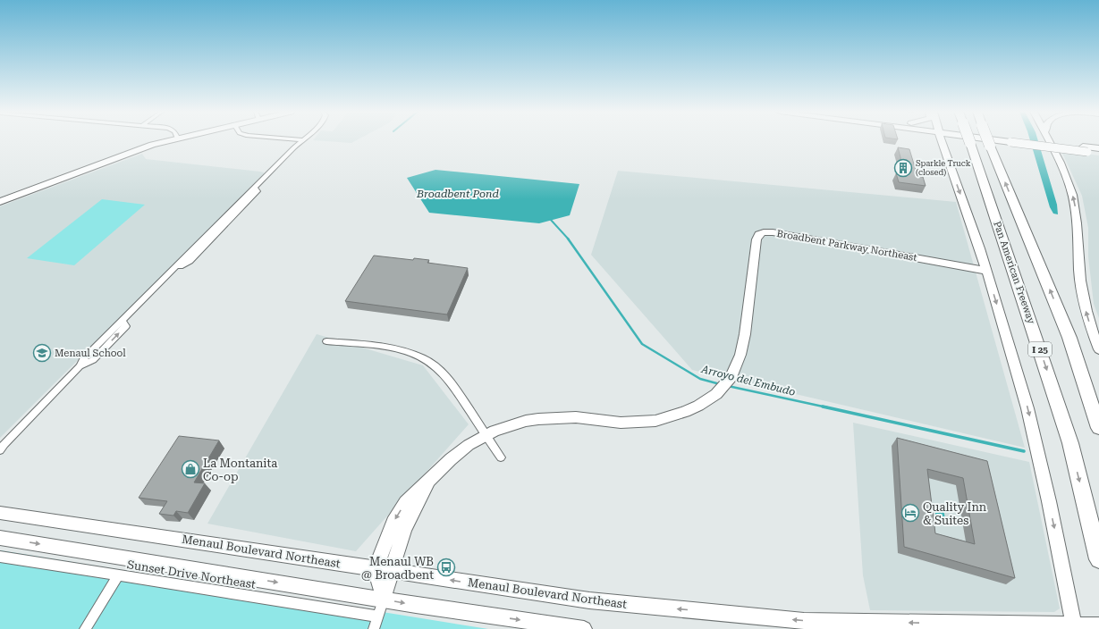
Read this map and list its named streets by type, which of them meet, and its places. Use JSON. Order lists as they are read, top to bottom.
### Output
{
  "streets": {
    "highway": ["Pan American Freeway", "I 25"],
    "main road": ["Broadbent Parkway Northeast", "Menaul Boulevard Northeast"],
    "street": ["Sunset Drive Northeast"]
  },
  "crossings": [
    ["Broadbent Parkway Northeast", "Menaul Boulevard Northeast"]
  ],
  "one_way": ["Menaul Boulevard Northeast"],
  "water": ["Broadbent Pond", "Arroyo del Embudo"],
  "places": {
    "building": ["Sparkle Truck (closed)"],
    "school or university": ["Menaul School"],
    "shop": ["La Montanita Co-op"],
    "hotel": ["Quality Inn & Suites"],
    "bus stop": ["Menaul WB @ Broadbent"]
  }
}
